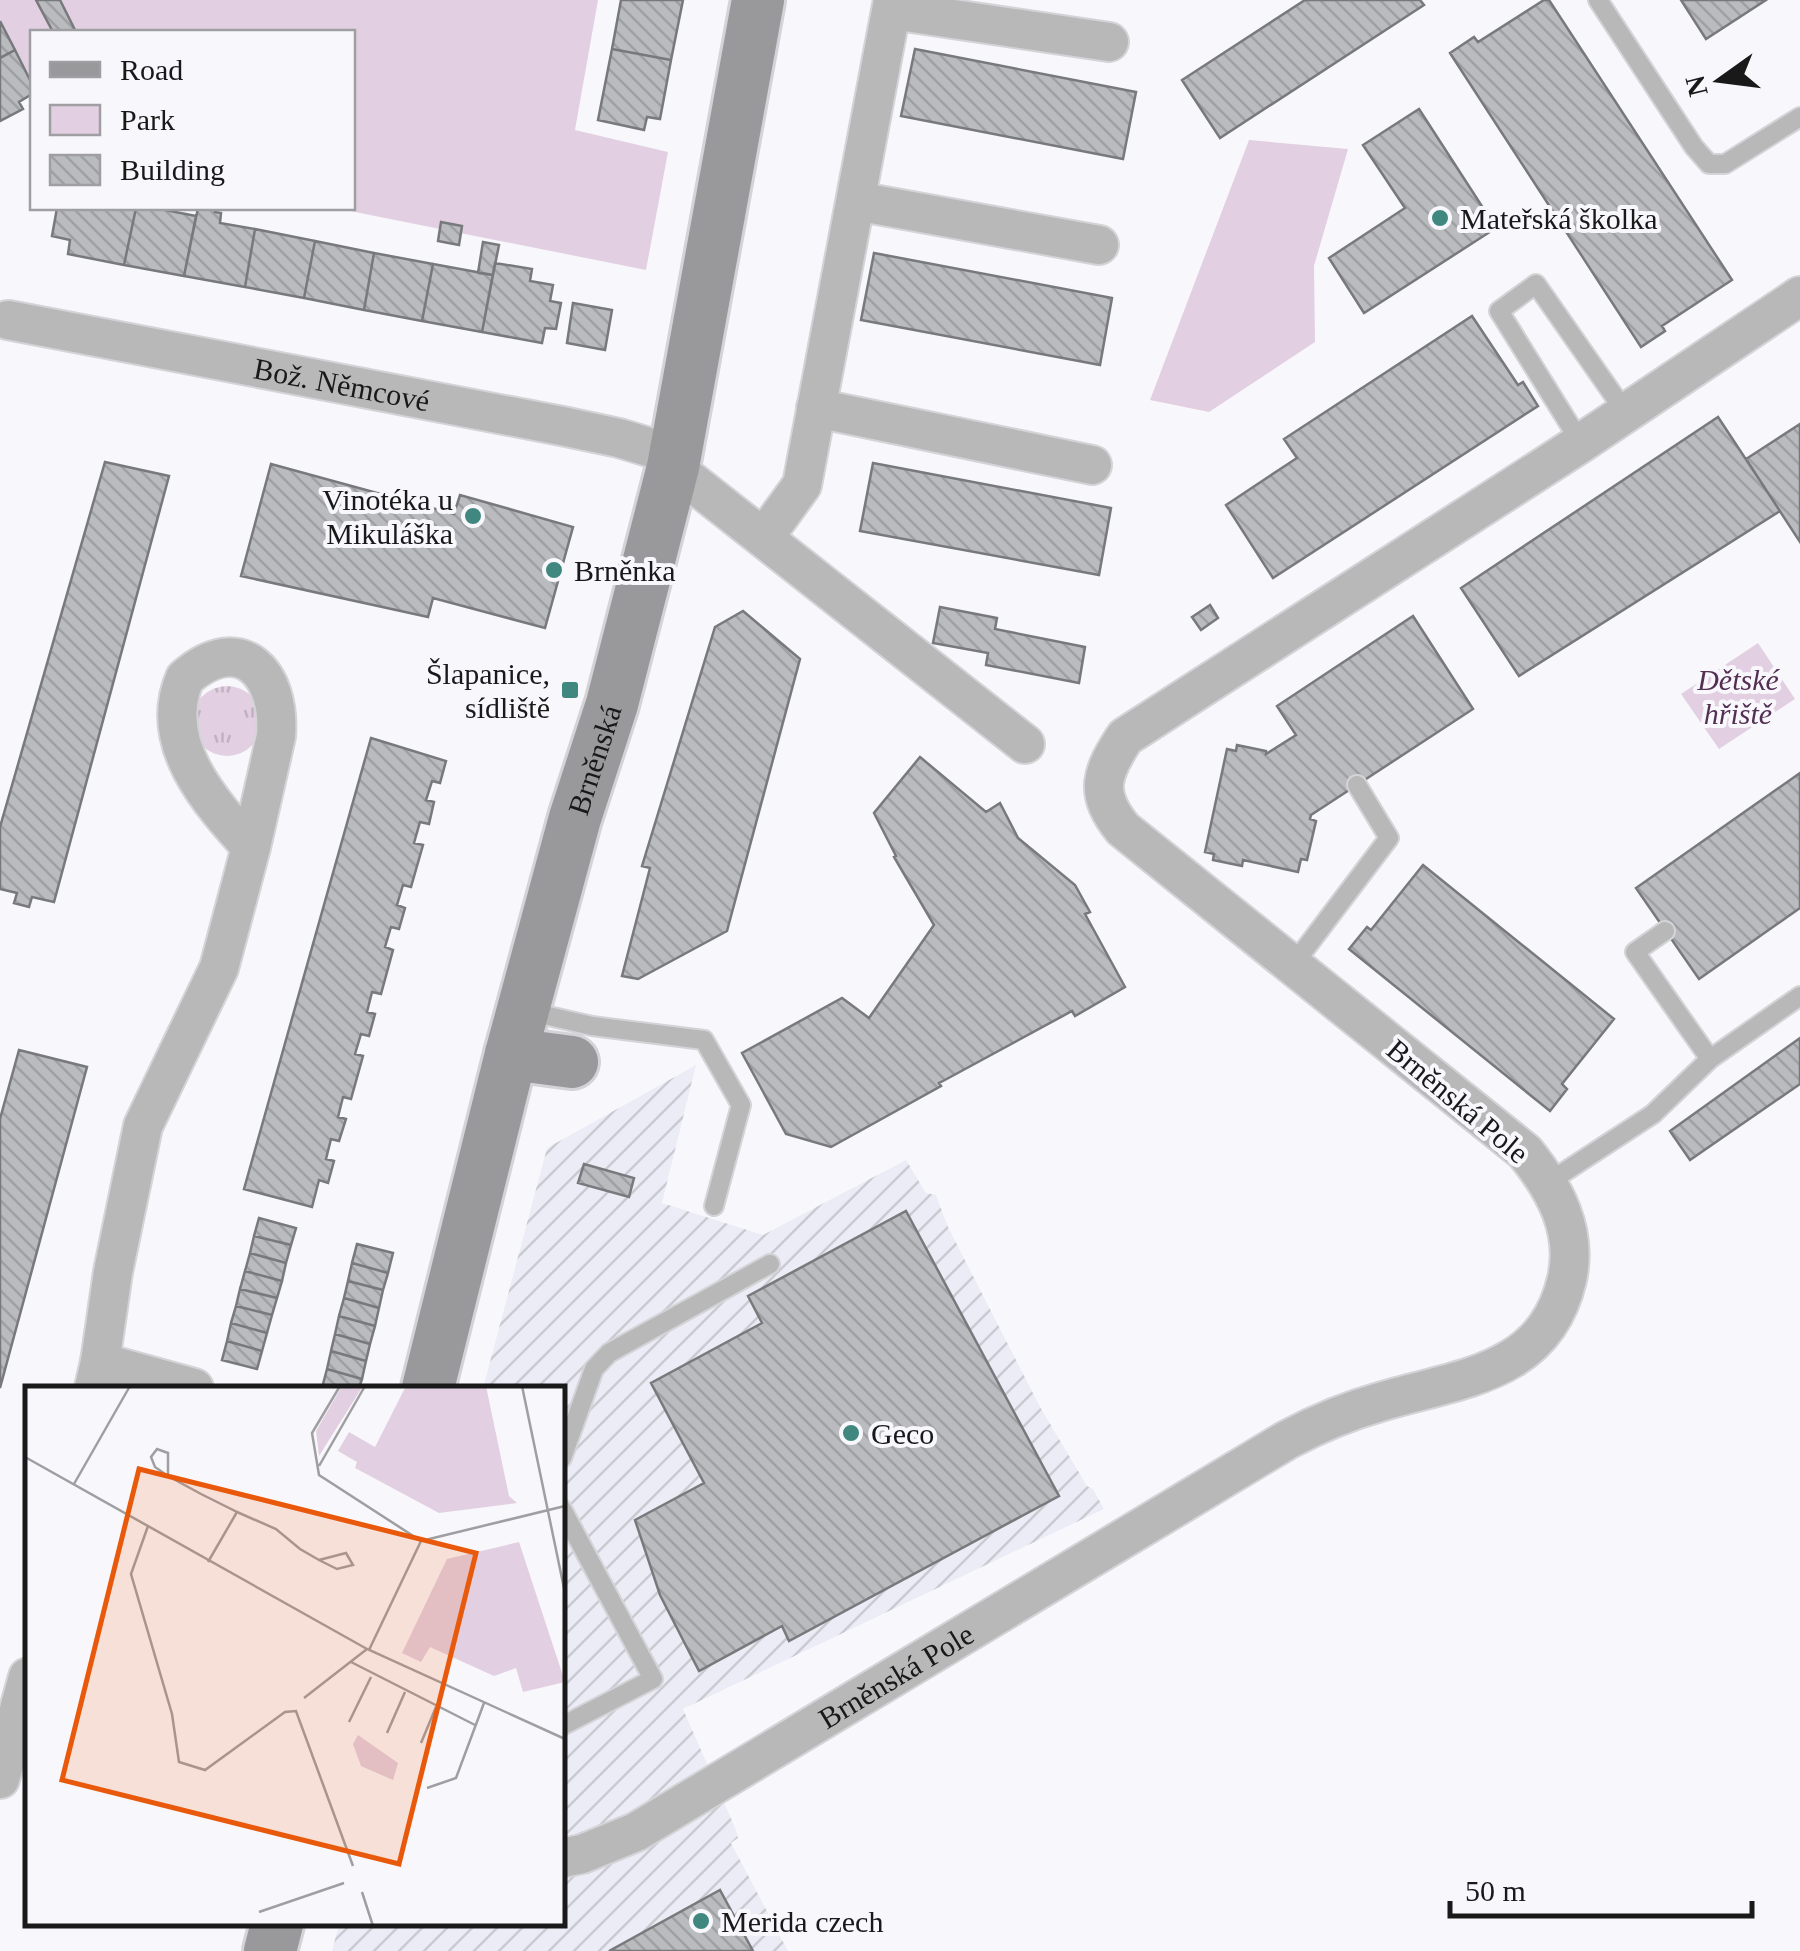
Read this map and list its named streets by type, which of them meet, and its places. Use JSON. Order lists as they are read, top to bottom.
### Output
{
  "streets": {
    "street": ["Bož. Němcové", "Brněnská", "Brněnská Pole"]
  },
  "crossings": [
    ["Bož. Němcové", "Brněnská"]
  ],
  "parks": ["Dětské hřiště"],
  "places": {
    "other": [
      "Mateřská školka",
      "Vinotéka u Mikuláška",
      "Brněnka",
      "Geco",
      "Merida czech"
    ],
    "transit": ["Šlapanice, sídliště"]
  },
  "legend": ["Road", "Park", "Building"],
  "scale_bar": "50 m",
  "north": "left"
}
